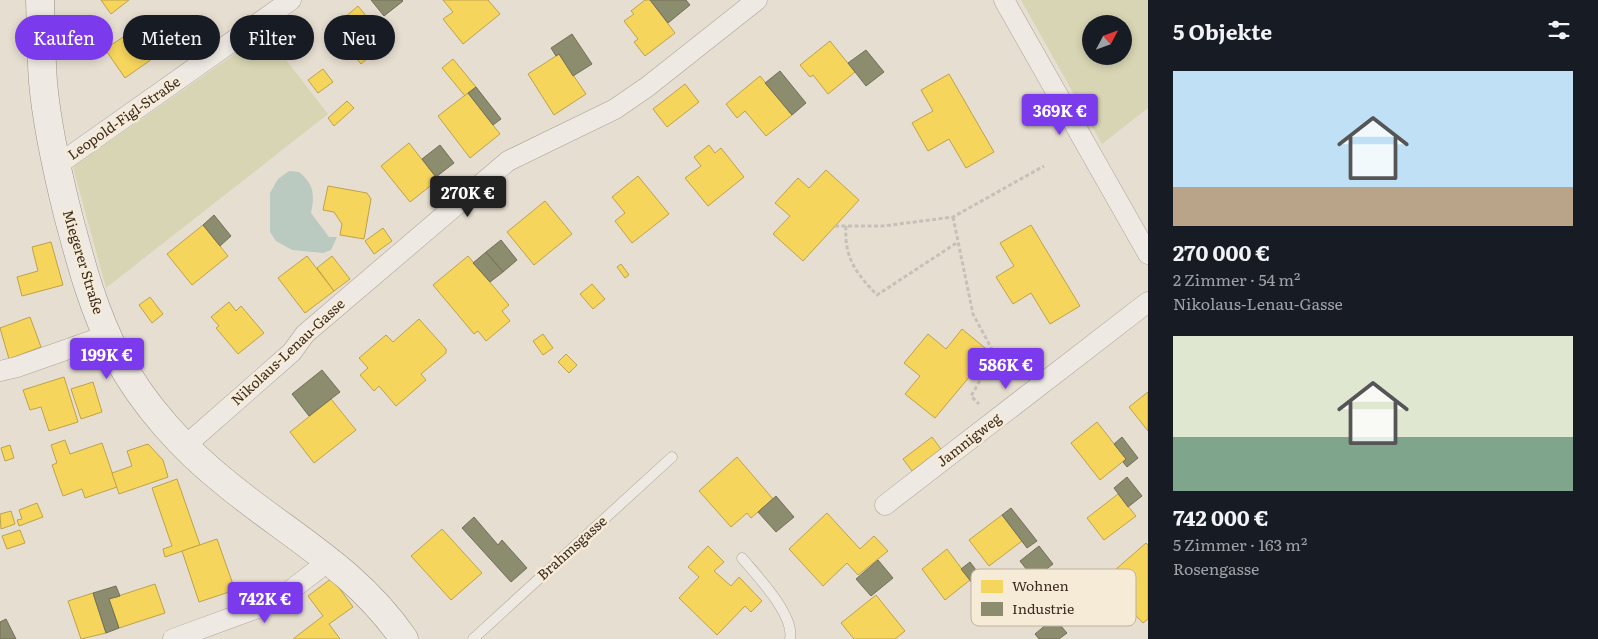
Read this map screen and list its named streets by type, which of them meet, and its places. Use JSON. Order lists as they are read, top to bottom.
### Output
{
  "streets": {
    "main road": ["Miegerer Straße"],
    "street": ["Leopold-Figl-Straße", "Nikolaus-Lenau-Gasse", "Jamnigweg"],
    "lane": ["Brahmsgasse"]
  },
  "crossings": [
    ["Leopold-Figl-Straße", "Miegerer Straße"],
    ["Miegerer Straße", "Nikolaus-Lenau-Gasse"]
  ],
  "legend": ["Wohnen", "Industrie"],
  "north": "top right",
  "page": {
    "heading": "5 Objekte",
    "chip": [
      "Kaufen",
      "Mieten",
      "Filter",
      "Neu"
    ],
    "list": [
      {
        "name": "270 000 €",
        "note": "2 Zimmer · 54 m² · Nikolaus-Lenau-Gasse"
      },
      {
        "name": "742 000 €",
        "note": "5 Zimmer · 163 m² · Rosengasse"
      }
    ],
    "price": [
      "369K €",
      "270K €",
      "199K €",
      "586K €",
      "742K €"
    ]
  }
}
